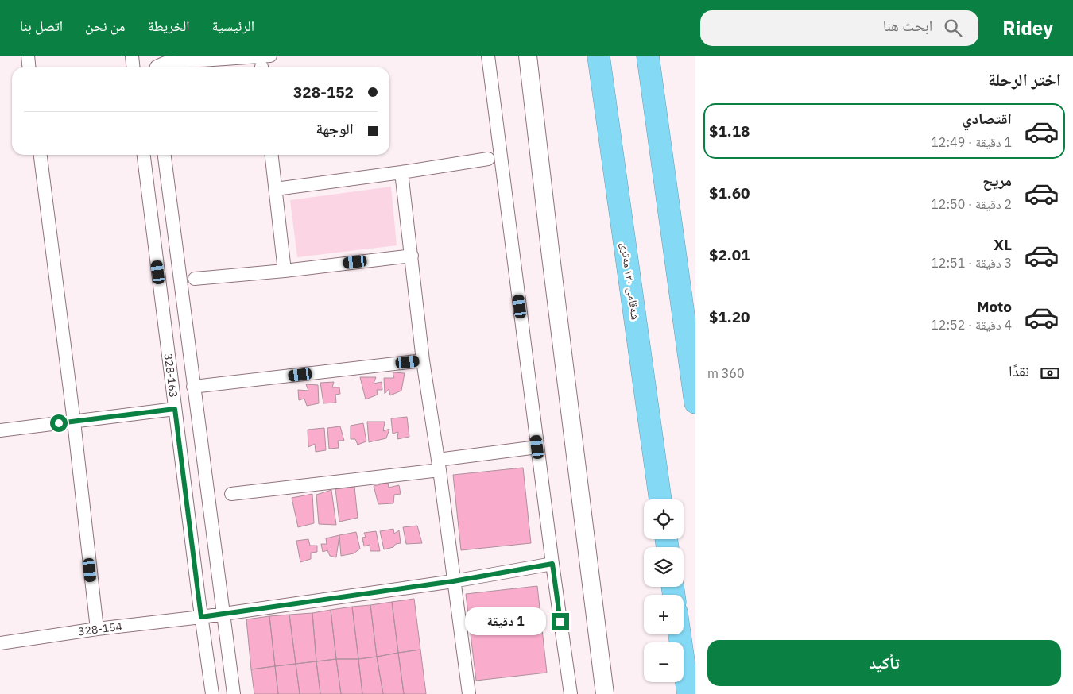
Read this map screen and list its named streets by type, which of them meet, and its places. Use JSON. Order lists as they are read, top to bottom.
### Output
{
  "streets": {
    "highway": ["شەقامی ١٢٠ مەتری"],
    "street": ["328-163", "328-154"]
  },
  "crossings": [
    ["328-163", "328-154"]
  ],
  "page": {
    "header": "Ridey",
    "search": "ابحث هنا",
    "nav": [
      "الرئيسية",
      "الخريطة",
      "من نحن",
      "اتصل بنا"
    ],
    "heading": "اختر الرحلة",
    "banner": ["328-152", "الوجهة"],
    "list": [
      {
        "name": "اقتصادي",
        "note": "1 دقيقة · 12:49",
        "value": "$1.18"
      },
      {
        "name": "مريح",
        "note": "2 دقيقة · 12:50",
        "value": "$1.60"
      },
      {
        "name": "XL",
        "note": "3 دقيقة · 12:51",
        "value": "$2.01"
      },
      {
        "name": "Moto",
        "note": "4 دقيقة · 12:52",
        "value": "$1.20"
      }
    ],
    "pay": ["نقدًا", "360 m"],
    "map_buttons": ["+", "−"],
    "bubble": "1 دقيقة",
    "buttons": "تأكيد"
  }
}
